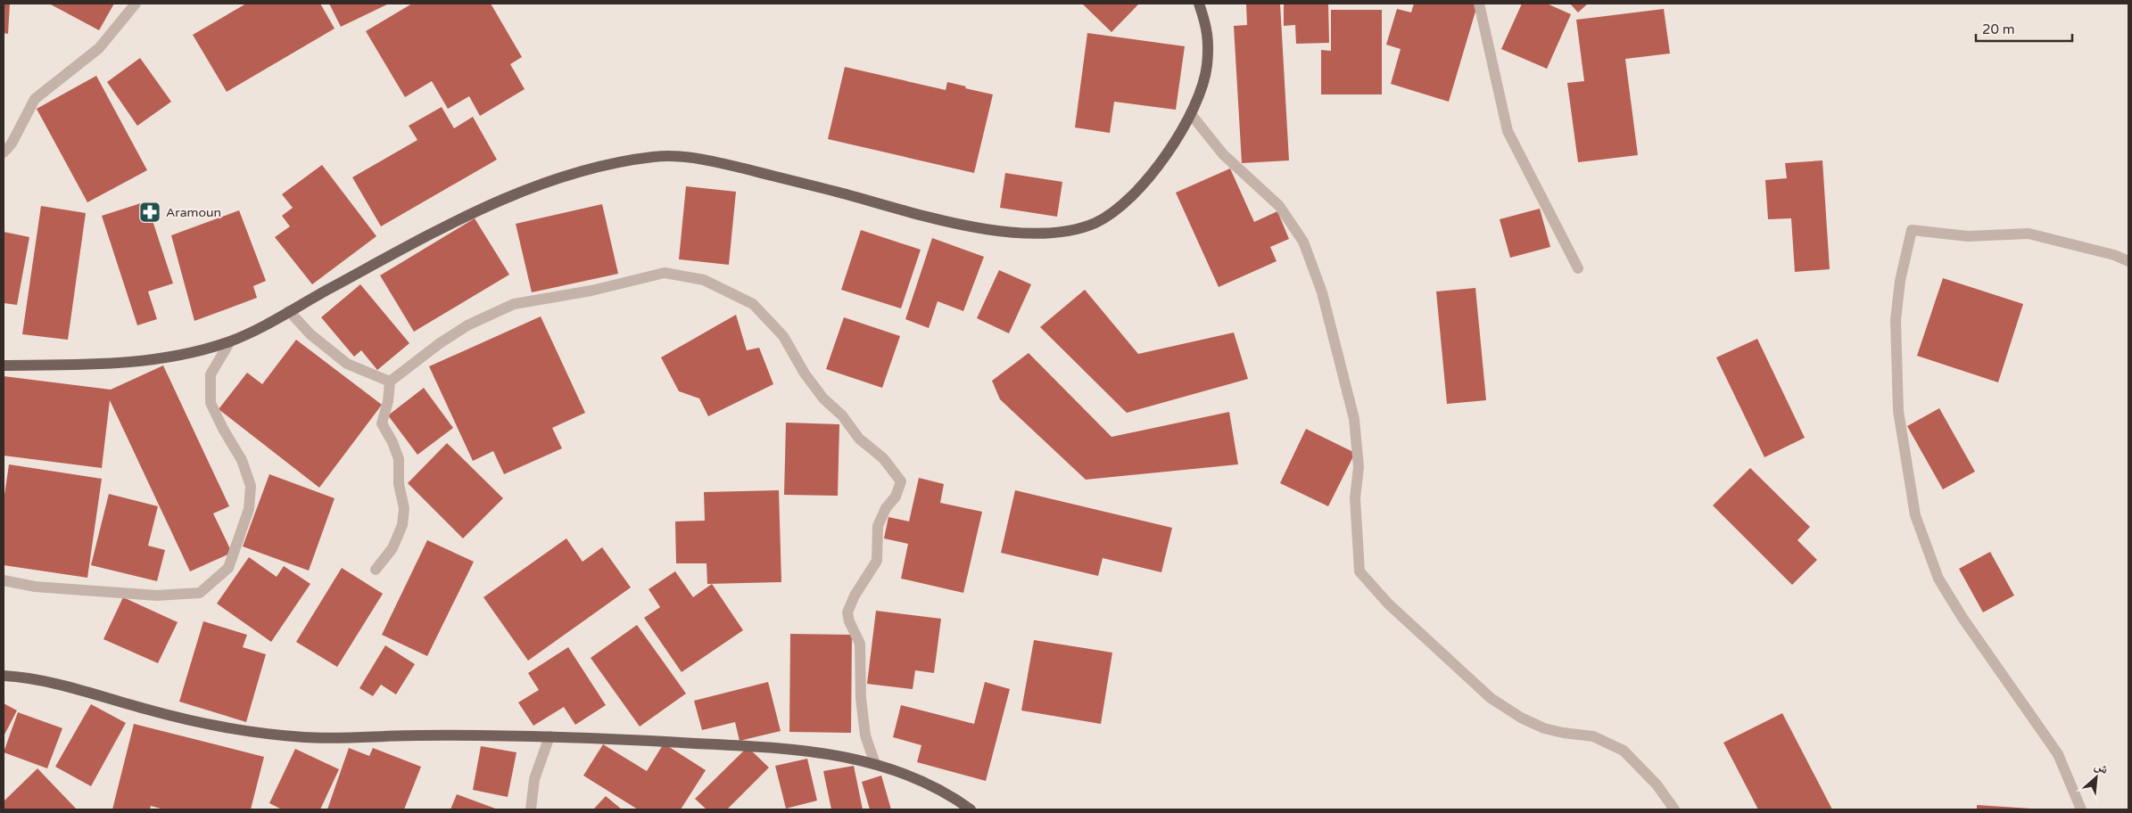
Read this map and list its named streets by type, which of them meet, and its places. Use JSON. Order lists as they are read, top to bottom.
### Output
{
  "places": {
    "pharmacy": ["Aramoun"]
  },
  "scale_bar": "20 m",
  "north": "top right"
}
